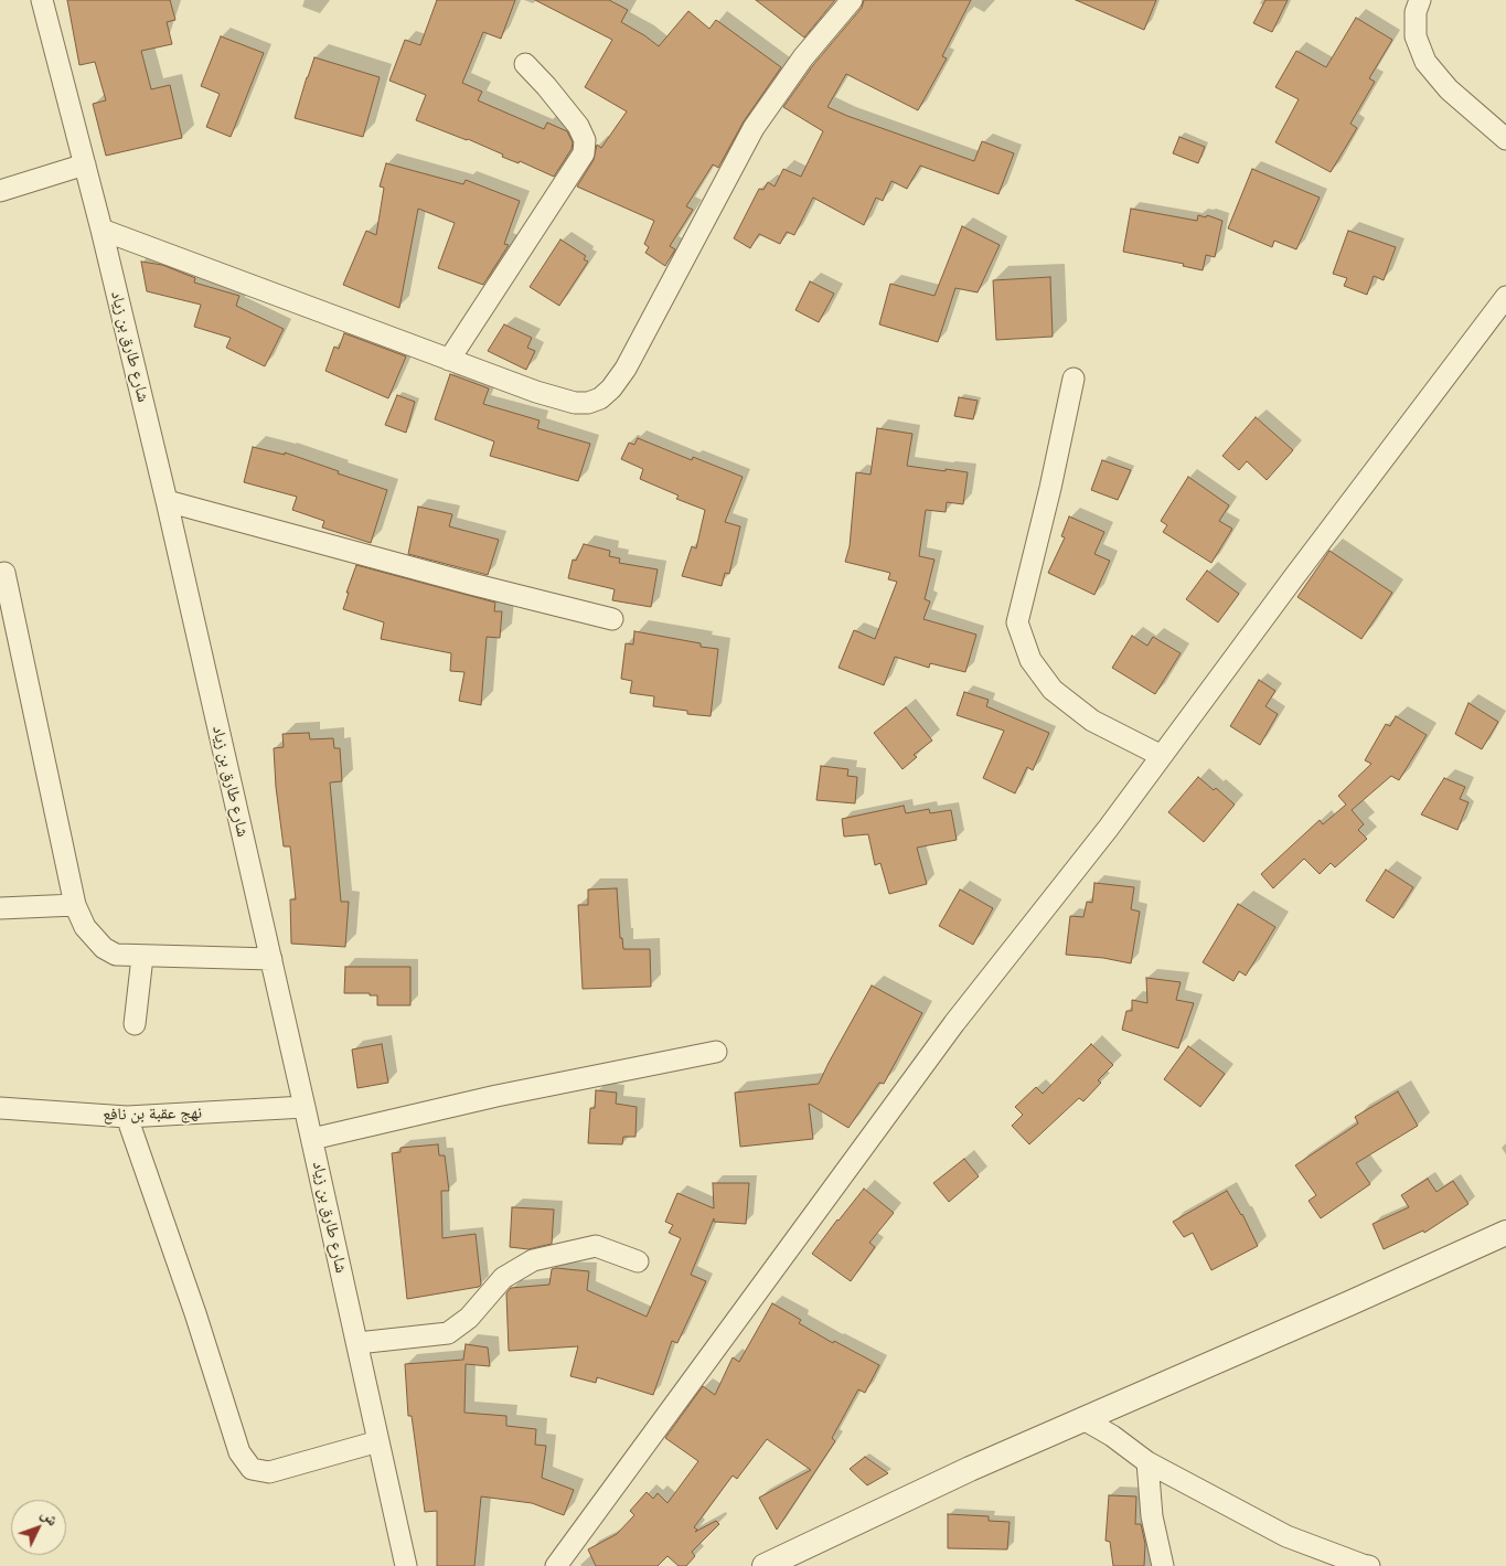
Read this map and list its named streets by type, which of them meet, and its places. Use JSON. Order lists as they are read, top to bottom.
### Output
{
  "streets": {
    "street": ["شارع طارق بن زياد", "نهج عقبة بن نافع"]
  },
  "crossings": [
    ["شارع طارق بن زياد", "نهج عقبة بن نافع"]
  ],
  "north": "top right"
}
